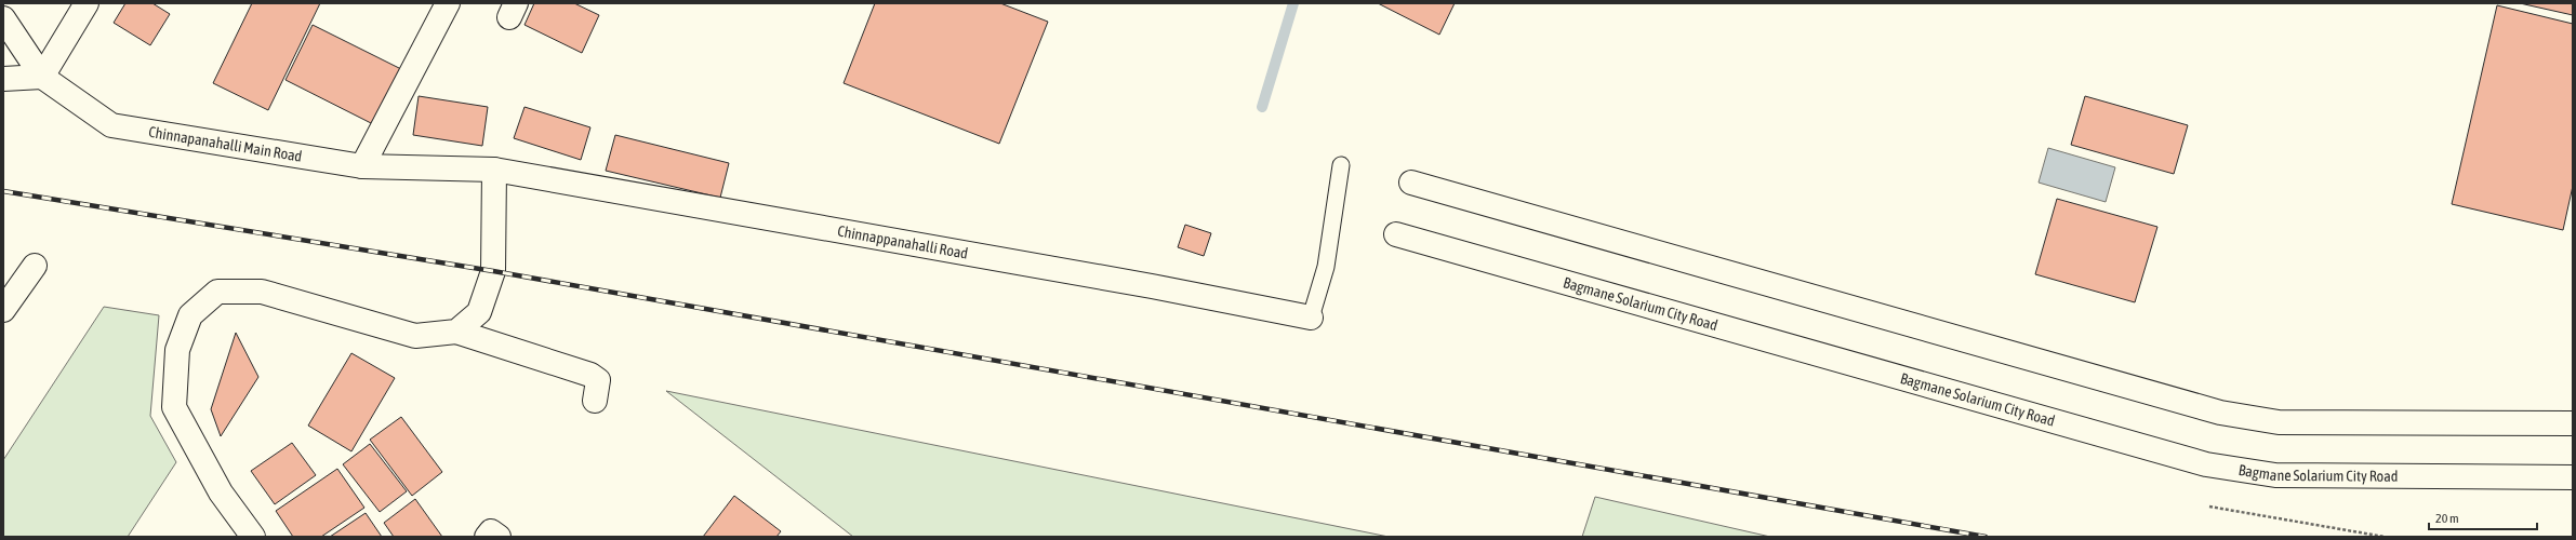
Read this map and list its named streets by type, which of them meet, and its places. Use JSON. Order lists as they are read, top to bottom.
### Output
{
  "streets": {
    "street": ["Chinnapanahalli Main Road", "Chinnappanahalli Road", "Bagmane Solarium City Road"]
  },
  "crossings": [
    ["Chinnapanahalli Main Road", "Chinnappanahalli Road"]
  ],
  "scale_bar": "20 m"
}
